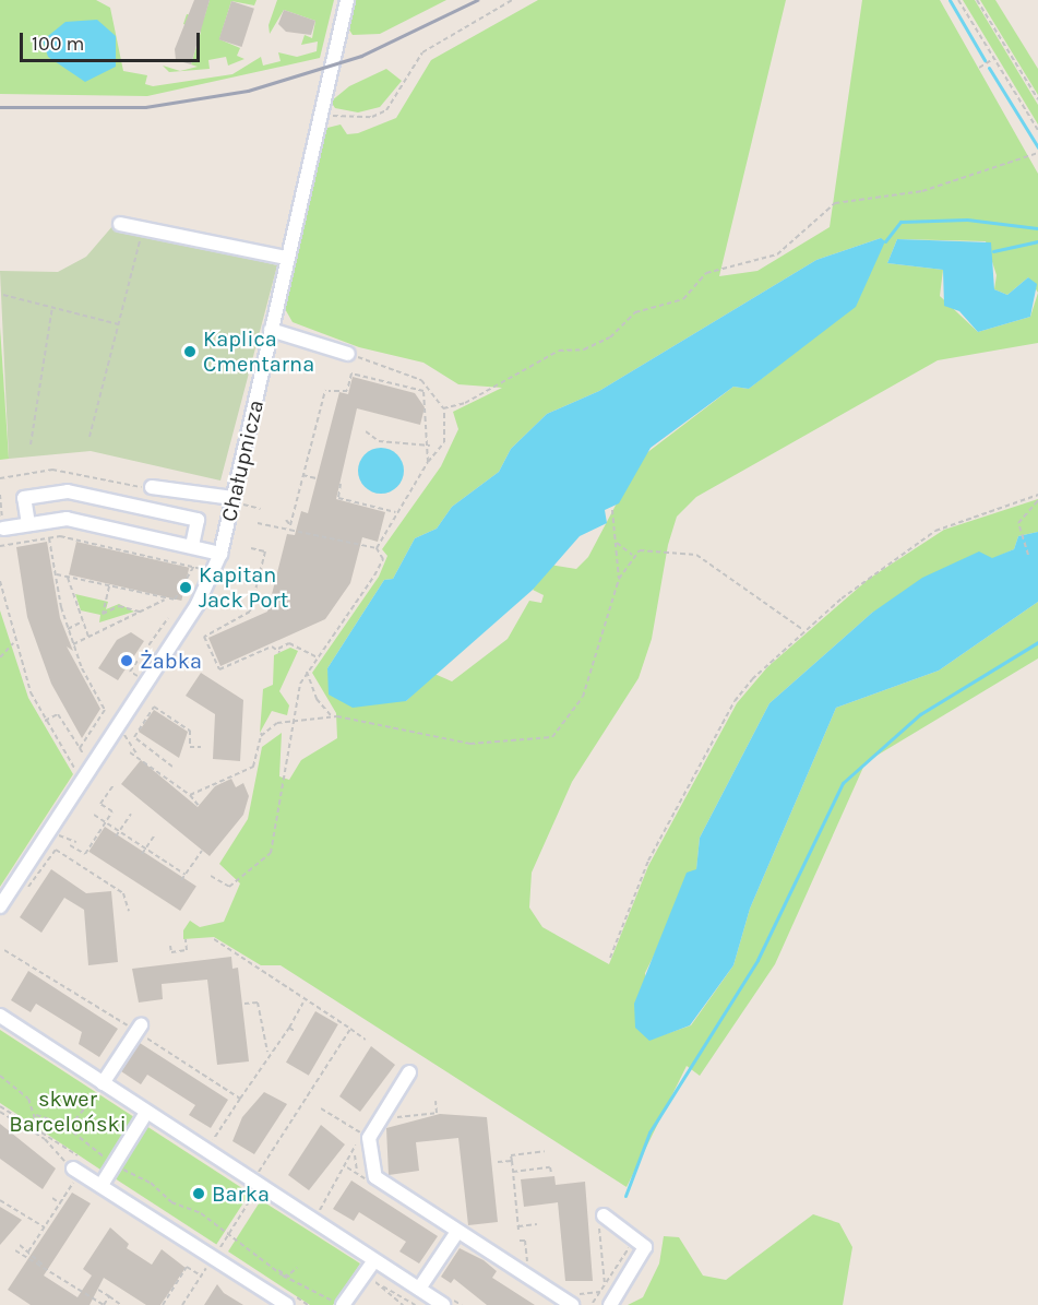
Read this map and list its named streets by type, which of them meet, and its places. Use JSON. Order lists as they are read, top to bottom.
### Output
{
  "streets": {
    "street": ["Chałupnicza"]
  },
  "parks": ["skwer Barceloński"],
  "places": [
    "Kaplica Cmentarna",
    "Kapitan Jack Port",
    "Żabka",
    "Barka"
  ],
  "scale_bar": "100 m"
}
